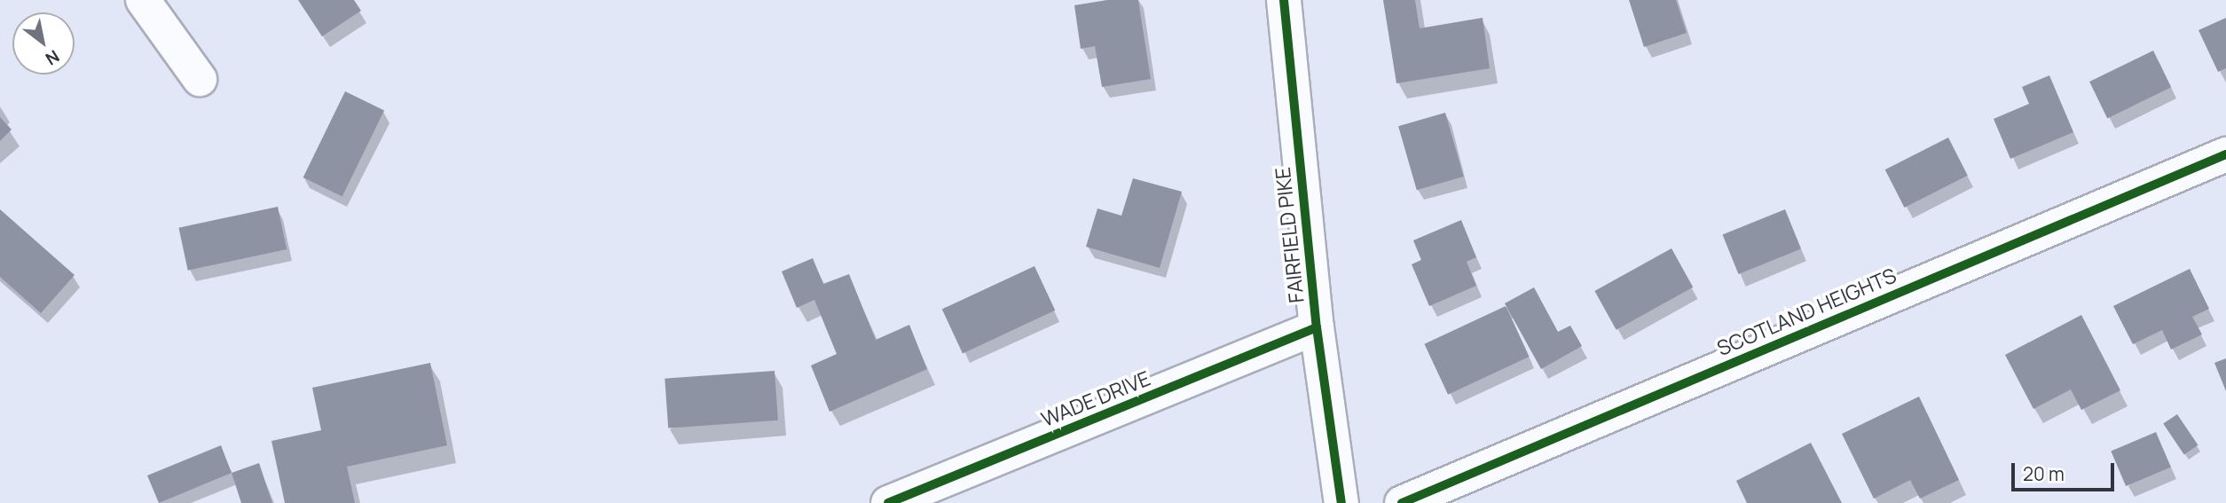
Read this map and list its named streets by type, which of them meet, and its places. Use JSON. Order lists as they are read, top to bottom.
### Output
{
  "streets": {
    "street": ["FAIRFIELD PIKE", "SCOTLAND HEIGHTS", "WADE DRIVE"]
  },
  "crossings": [
    ["FAIRFIELD PIKE", "WADE DRIVE"]
  ],
  "scale_bar": "20 m",
  "north": "bottom right"
}
